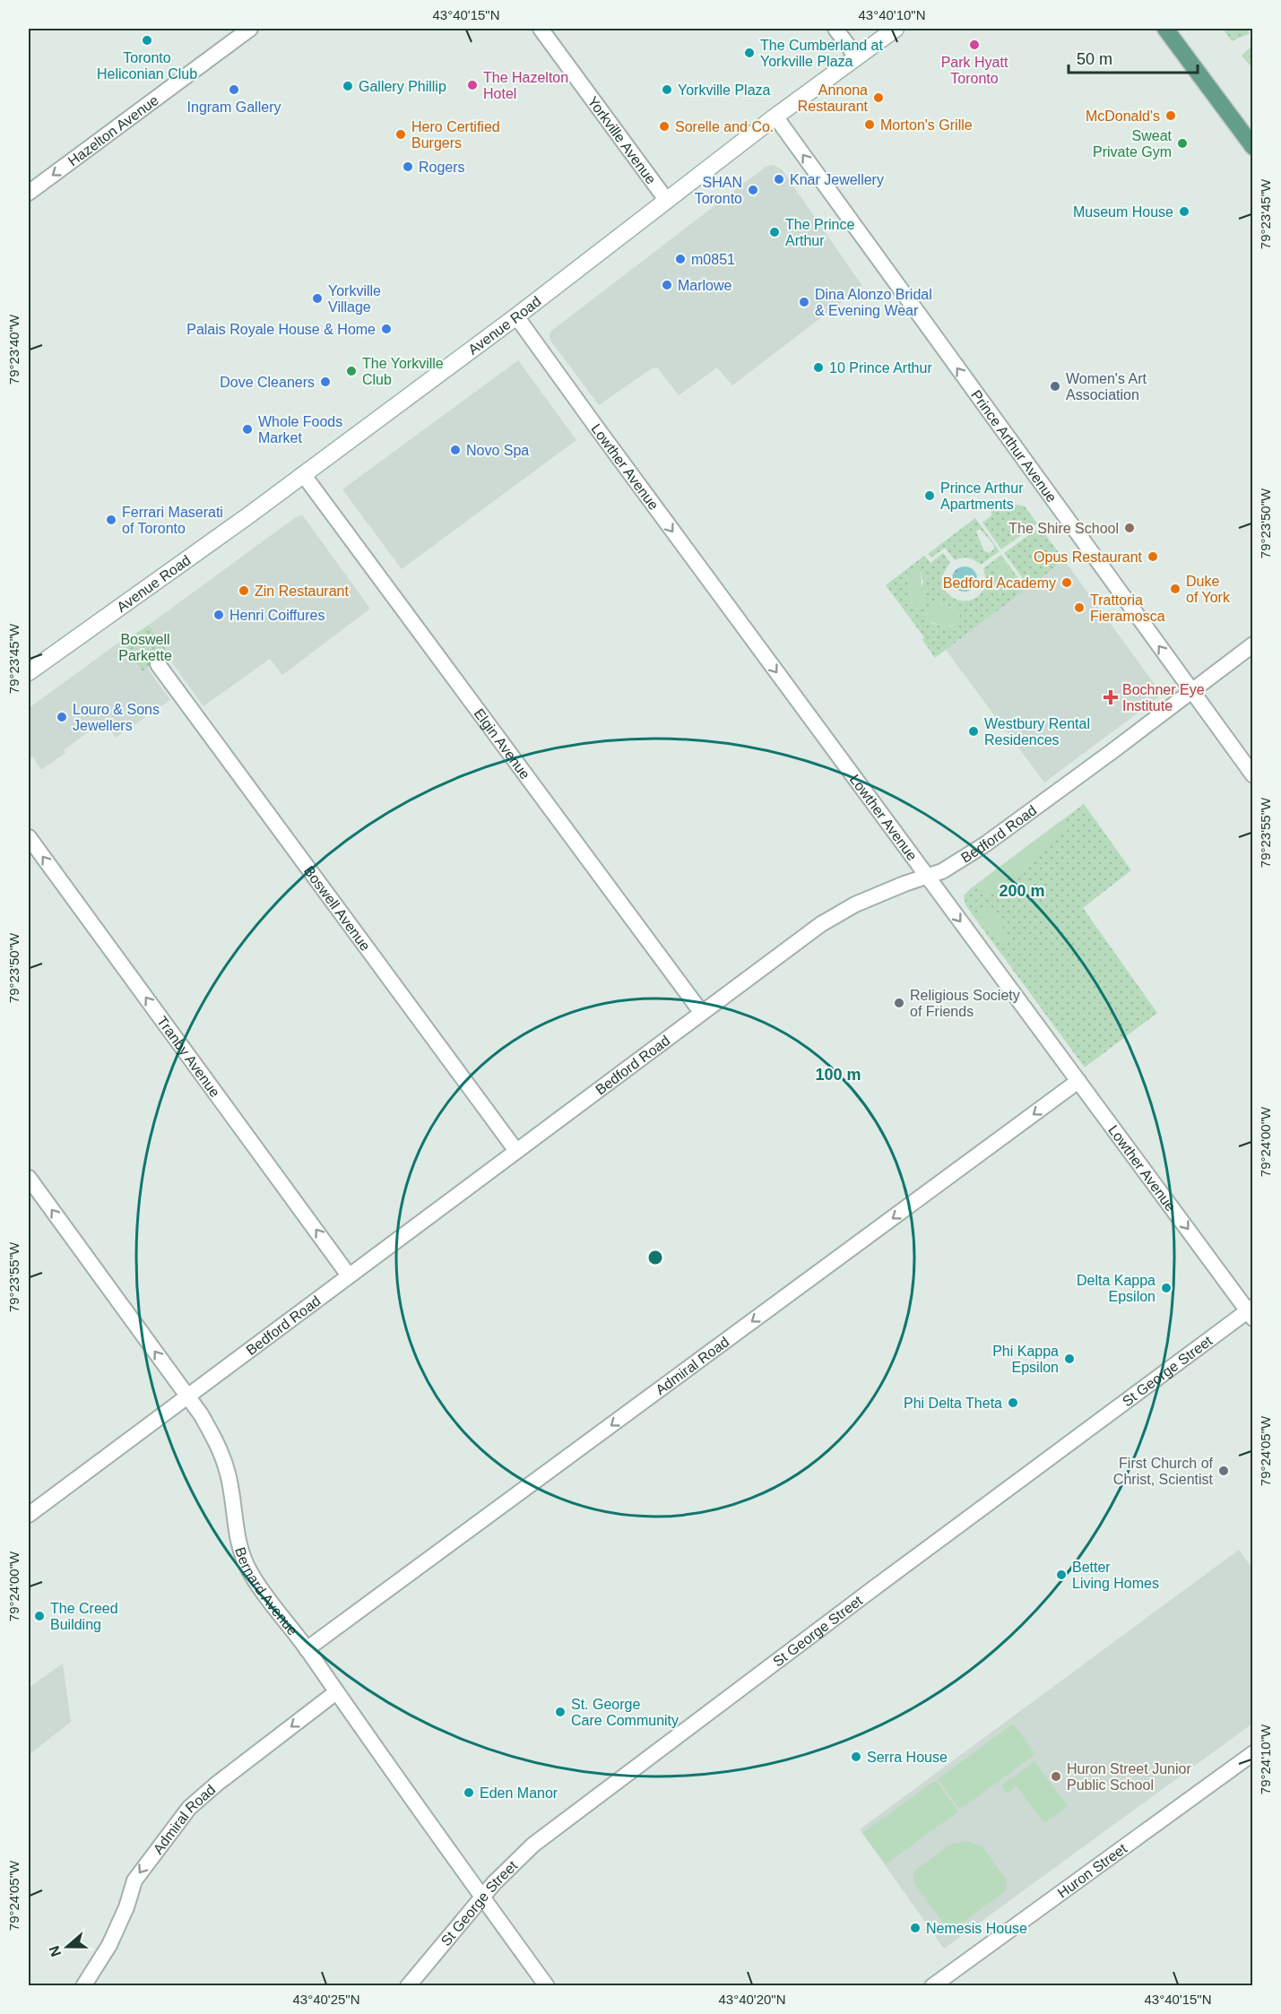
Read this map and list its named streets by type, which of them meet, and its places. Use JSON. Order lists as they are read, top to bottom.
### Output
{
  "streets": {
    "main road": ["Avenue Road"],
    "street": [
      "Hazelton Avenue",
      "Yorkville Avenue",
      "Prince Arthur Avenue",
      "Lowther Avenue",
      "Elgin Avenue",
      "Bedford Road",
      "Boswell Avenue",
      "Tranby Avenue",
      "Admiral Road",
      "St George Street",
      "Bernard Avenue",
      "Huron Street"
    ]
  },
  "crossings": [
    ["Yorkville Avenue", "Avenue Road"],
    ["Avenue Road", "Prince Arthur Avenue"],
    ["Avenue Road", "Lowther Avenue"],
    ["Avenue Road", "Elgin Avenue"],
    ["Prince Arthur Avenue", "Bedford Road"],
    ["Lowther Avenue", "Bedford Road"],
    ["Lowther Avenue", "Admiral Road"],
    ["Lowther Avenue", "St George Street"],
    ["Elgin Avenue", "Bedford Road"],
    ["Bedford Road", "Boswell Avenue"],
    ["Bedford Road", "Tranby Avenue"],
    ["Bedford Road", "Bernard Avenue"],
    ["Admiral Road", "Bernard Avenue"],
    ["St George Street", "Bernard Avenue"]
  ],
  "one_way": [
    "Hazelton Avenue",
    "Prince Arthur Avenue",
    "Lowther Avenue",
    "Tranby Avenue",
    "Admiral Road"
  ],
  "parks": ["Boswell Parkette"],
  "places": {
    "other": [
      "Toronto Heliconian Club",
      "Park Hyatt Toronto",
      "The Cumberland at Yorkville Plaza",
      "The Hazelton Hotel",
      "Gallery Phillip",
      "Ingram Gallery",
      "Yorkville Plaza",
      "Annona Restaurant",
      "McDonald's",
      "Morton's Grille",
      "Sorelle and Co.",
      "Hero Certified Burgers",
      "Sweat Private Gym",
      "Rogers",
      "Knar Jewellery",
      "SHAN Toronto",
      "Museum House",
      "The Prince Arthur",
      "m0851",
      "Marlowe",
      "Yorkville Village",
      "Dina Alonzo Bridal & Evening Wear",
      "Palais Royale House & Home",
      "10 Prince Arthur",
      "The Yorkville Club",
      "Dove Cleaners",
      "Women's Art Association",
      "Whole Foods Market",
      "Novo Spa",
      "Prince Arthur Apartments",
      "Ferrari Maserati of Toronto",
      "The Shire School",
      "Opus Restaurant",
      "Bedford Academy",
      "Duke of York",
      "Zin Restaurant",
      "Trattoria Fieramosca",
      "Henri Coiffures",
      "Louro & Sons Jewellers",
      "Westbury Rental Residences",
      "Religious Society of Friends",
      "Delta Kappa Epsilon",
      "Phi Kappa Epsilon",
      "Phi Delta Theta",
      "First Church of Christ, Scientist",
      "Better Living Homes",
      "The Creed Building",
      "St. George Care Community",
      "Serra House",
      "Huron Street Junior Public School",
      "Eden Manor",
      "Nemesis House"
    ],
    "health": ["Bochner Eye Institute"]
  },
  "scale_bar": "50 m",
  "north": "left",
  "coordinates": [
    "43°40'15\"N",
    "43°40'10\"N",
    "79°23'45\"W",
    "79°23'40\"W",
    "79°23'50\"W",
    "79°23'55\"W",
    "79°24'00\"W",
    "79°24'05\"W",
    "79°24'10\"W",
    "43°40'25\"N",
    "43°40'20\"N"
  ],
  "rings": ["200 m", "100 m"]
}
